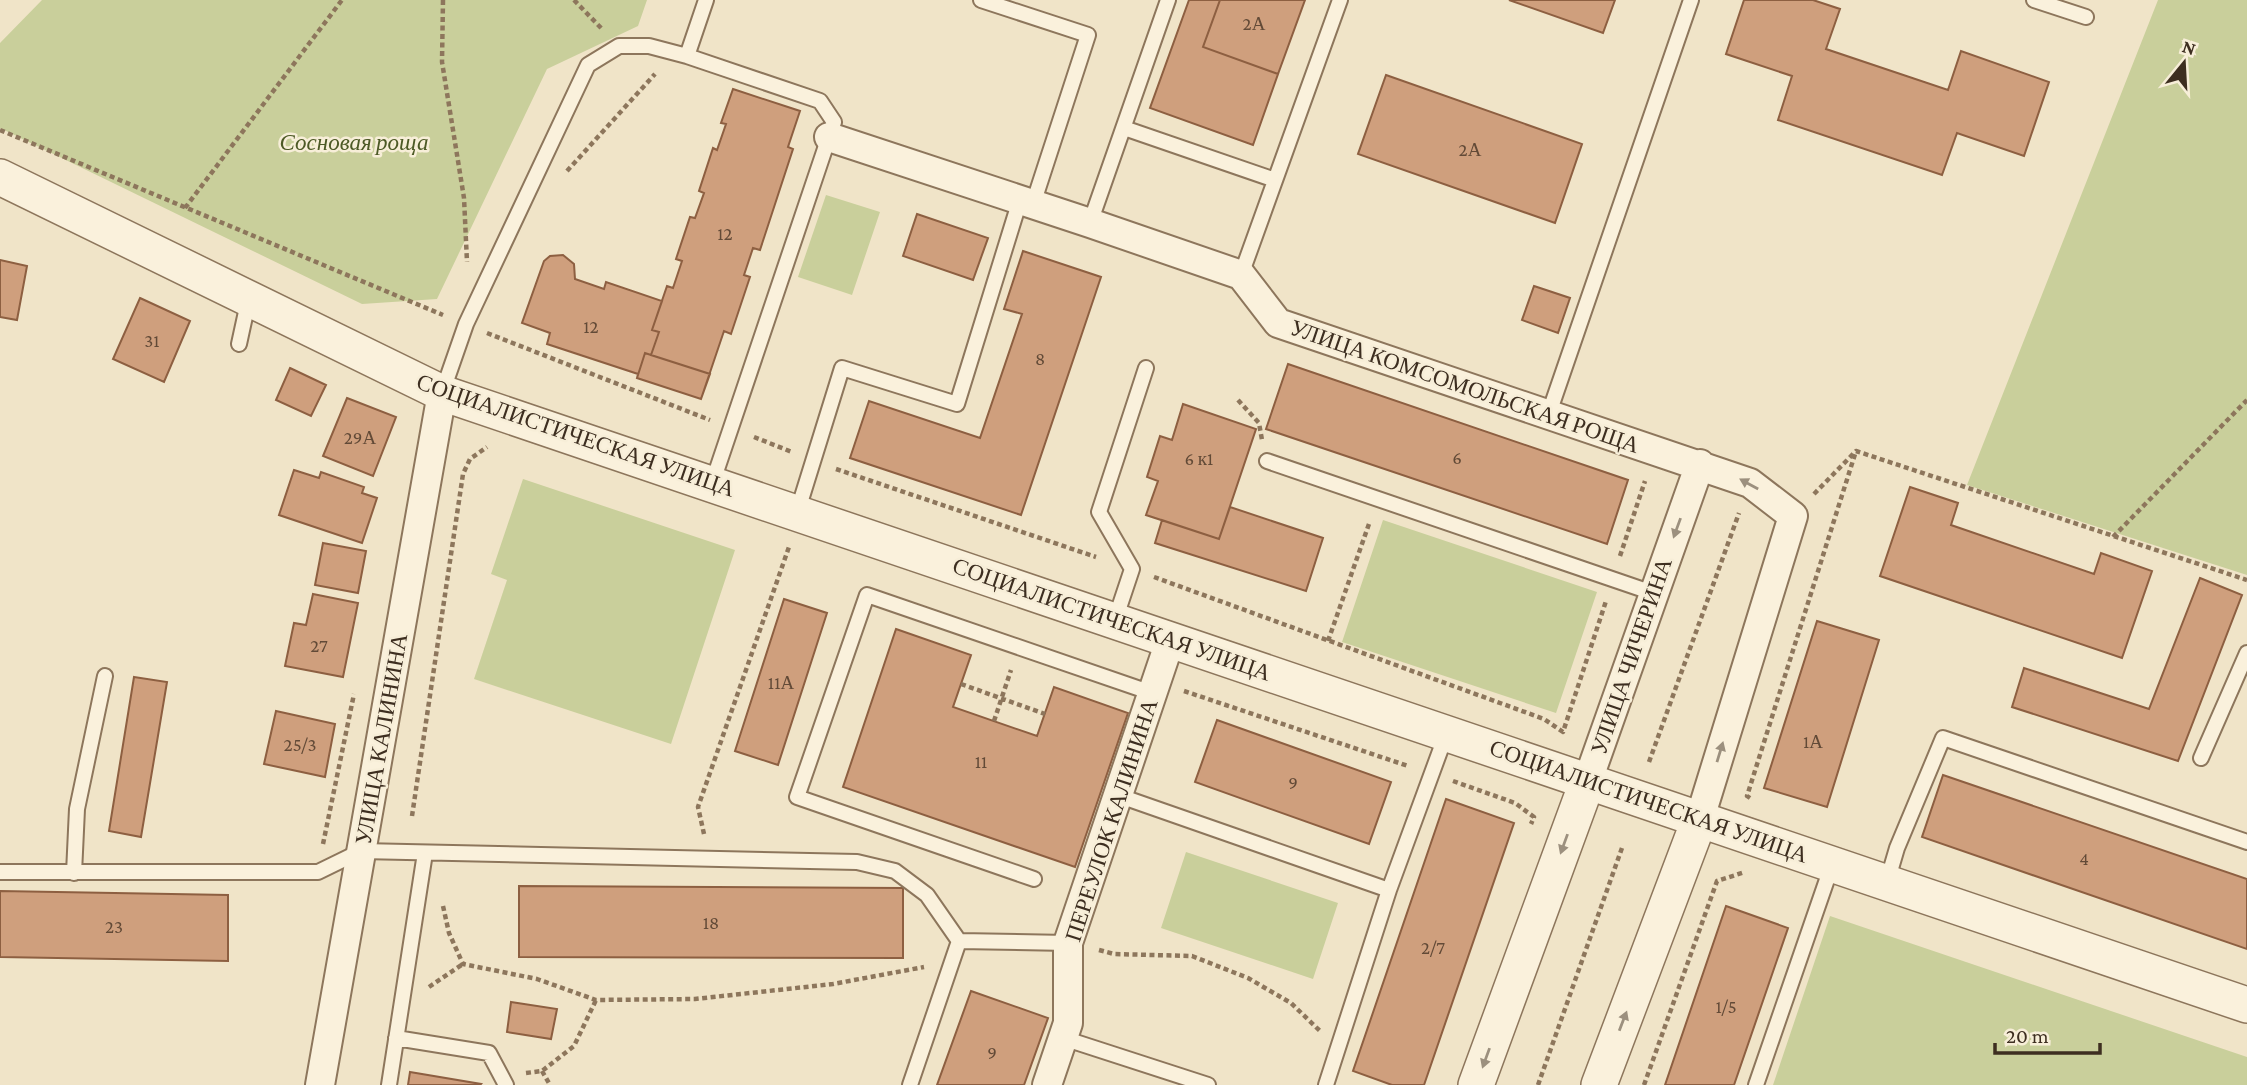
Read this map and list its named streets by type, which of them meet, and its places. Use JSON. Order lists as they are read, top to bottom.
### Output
{
  "streets": {
    "street": [
      "УЛИЦА КОМСОМОЛЬСКАЯ РОЩА",
      "СОЦИАЛИСТИЧЕСКАЯ УЛИЦА",
      "УЛИЦА ЧИЧЕРИНА",
      "УЛИЦА КАЛИНИНА",
      "ПЕРЕУЛОК КАЛИНИНА"
    ]
  },
  "crossings": [
    ["УЛИЦА КОМСОМОЛЬСКАЯ РОЩА", "УЛИЦА ЧИЧЕРИНА"],
    ["СОЦИАЛИСТИЧЕСКАЯ УЛИЦА", "УЛИЦА ЧИЧЕРИНА"],
    ["СОЦИАЛИСТИЧЕСКАЯ УЛИЦА", "УЛИЦА КАЛИНИНА"],
    ["СОЦИАЛИСТИЧЕСКАЯ УЛИЦА", "ПЕРЕУЛОК КАЛИНИНА"]
  ],
  "parks": ["Сосновая роща"],
  "house_numbers": [
    "2А",
    "2А",
    "12",
    "12",
    "31",
    "8",
    "29А",
    "6",
    "6 к1",
    "27",
    "11А",
    "1А",
    "25/3",
    "11",
    "9",
    "4",
    "18",
    "23",
    "2/7",
    "1/5",
    "9"
  ],
  "scale_bar": "20 m",
  "north": "top"
}
